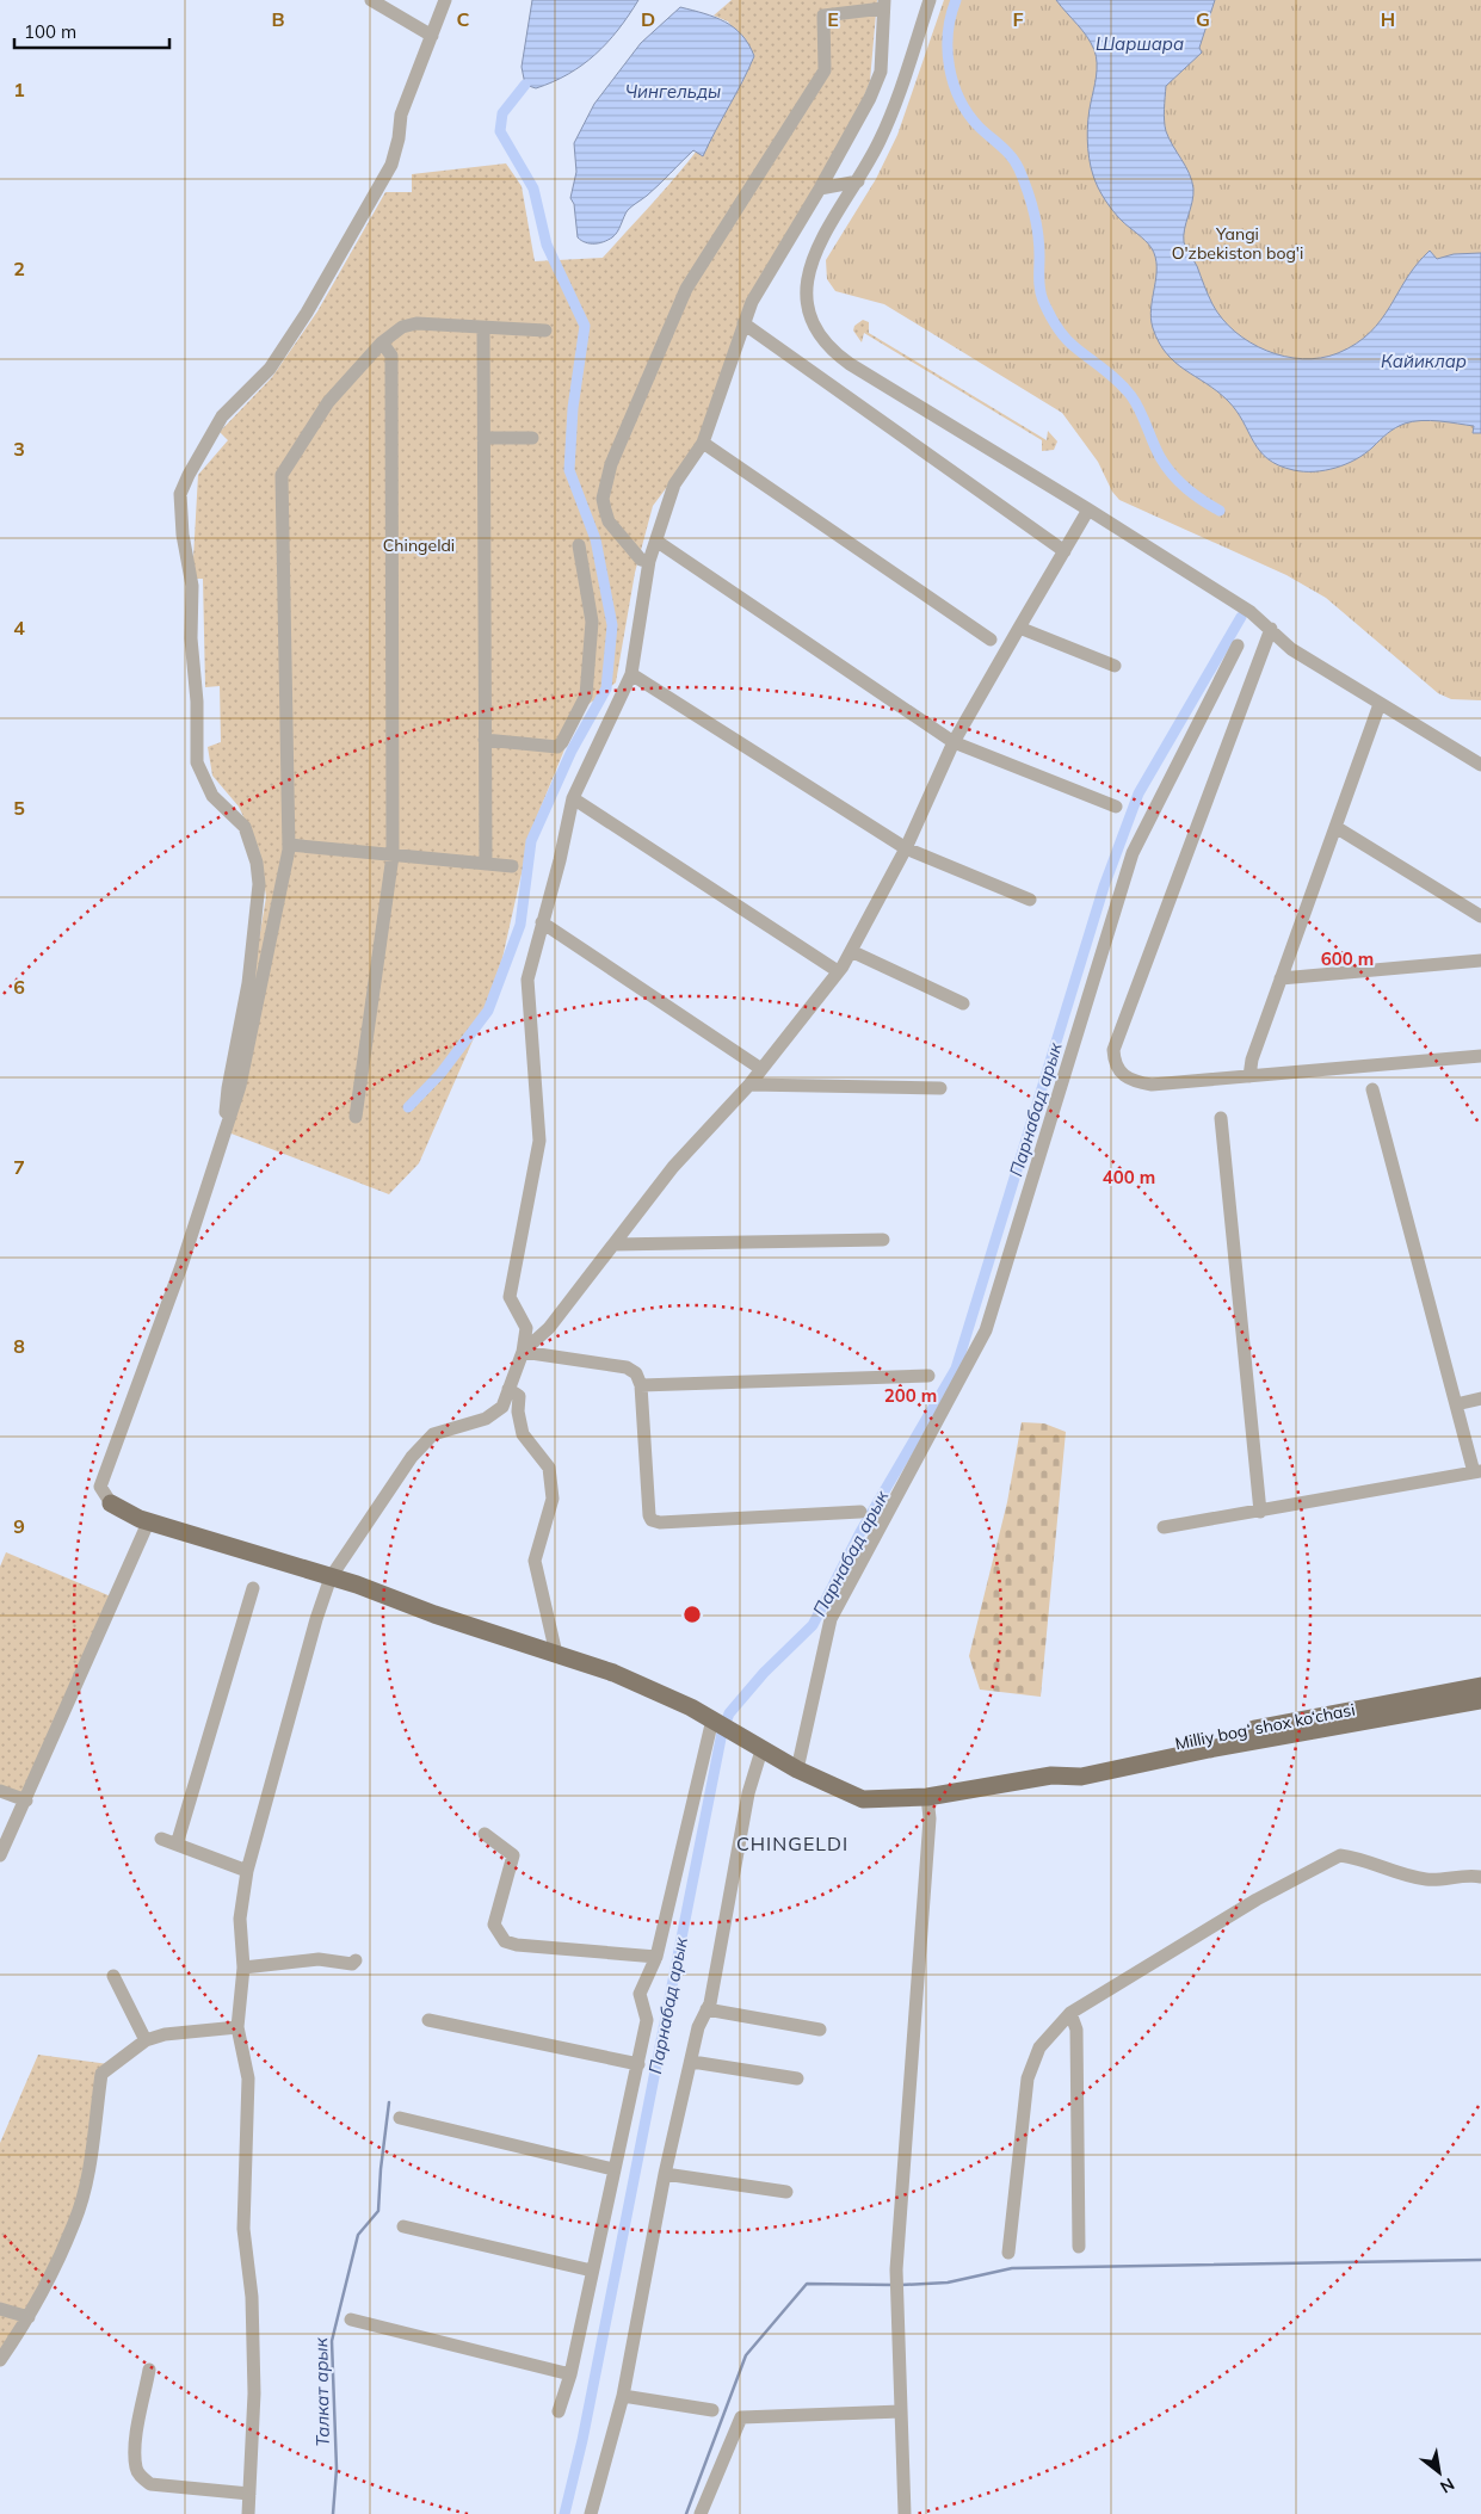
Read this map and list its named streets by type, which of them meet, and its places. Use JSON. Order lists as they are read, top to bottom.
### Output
{
  "streets": {
    "main road": ["Milliy bog‘ shox ko‘chasi"]
  },
  "districts": ["CHINGELDI"],
  "water": [
    "Шаршара",
    "Чингельды",
    "Кайиклар",
    "Парнабад арык",
    "Талкат арык"
  ],
  "parks": ["Yangi O'zbekiston bog'i", "Chingeldi"],
  "scale_bar": "100 m",
  "north": "bottom right",
  "grid": {
    "columns": [
      "B",
      "C",
      "D",
      "E",
      "F",
      "G",
      "H"
    ],
    "rows": [
      "1",
      "2",
      "3",
      "4",
      "5",
      "6",
      "7",
      "8",
      "9"
    ]
  },
  "rings": ["600 m", "400 m", "200 m"]
}
